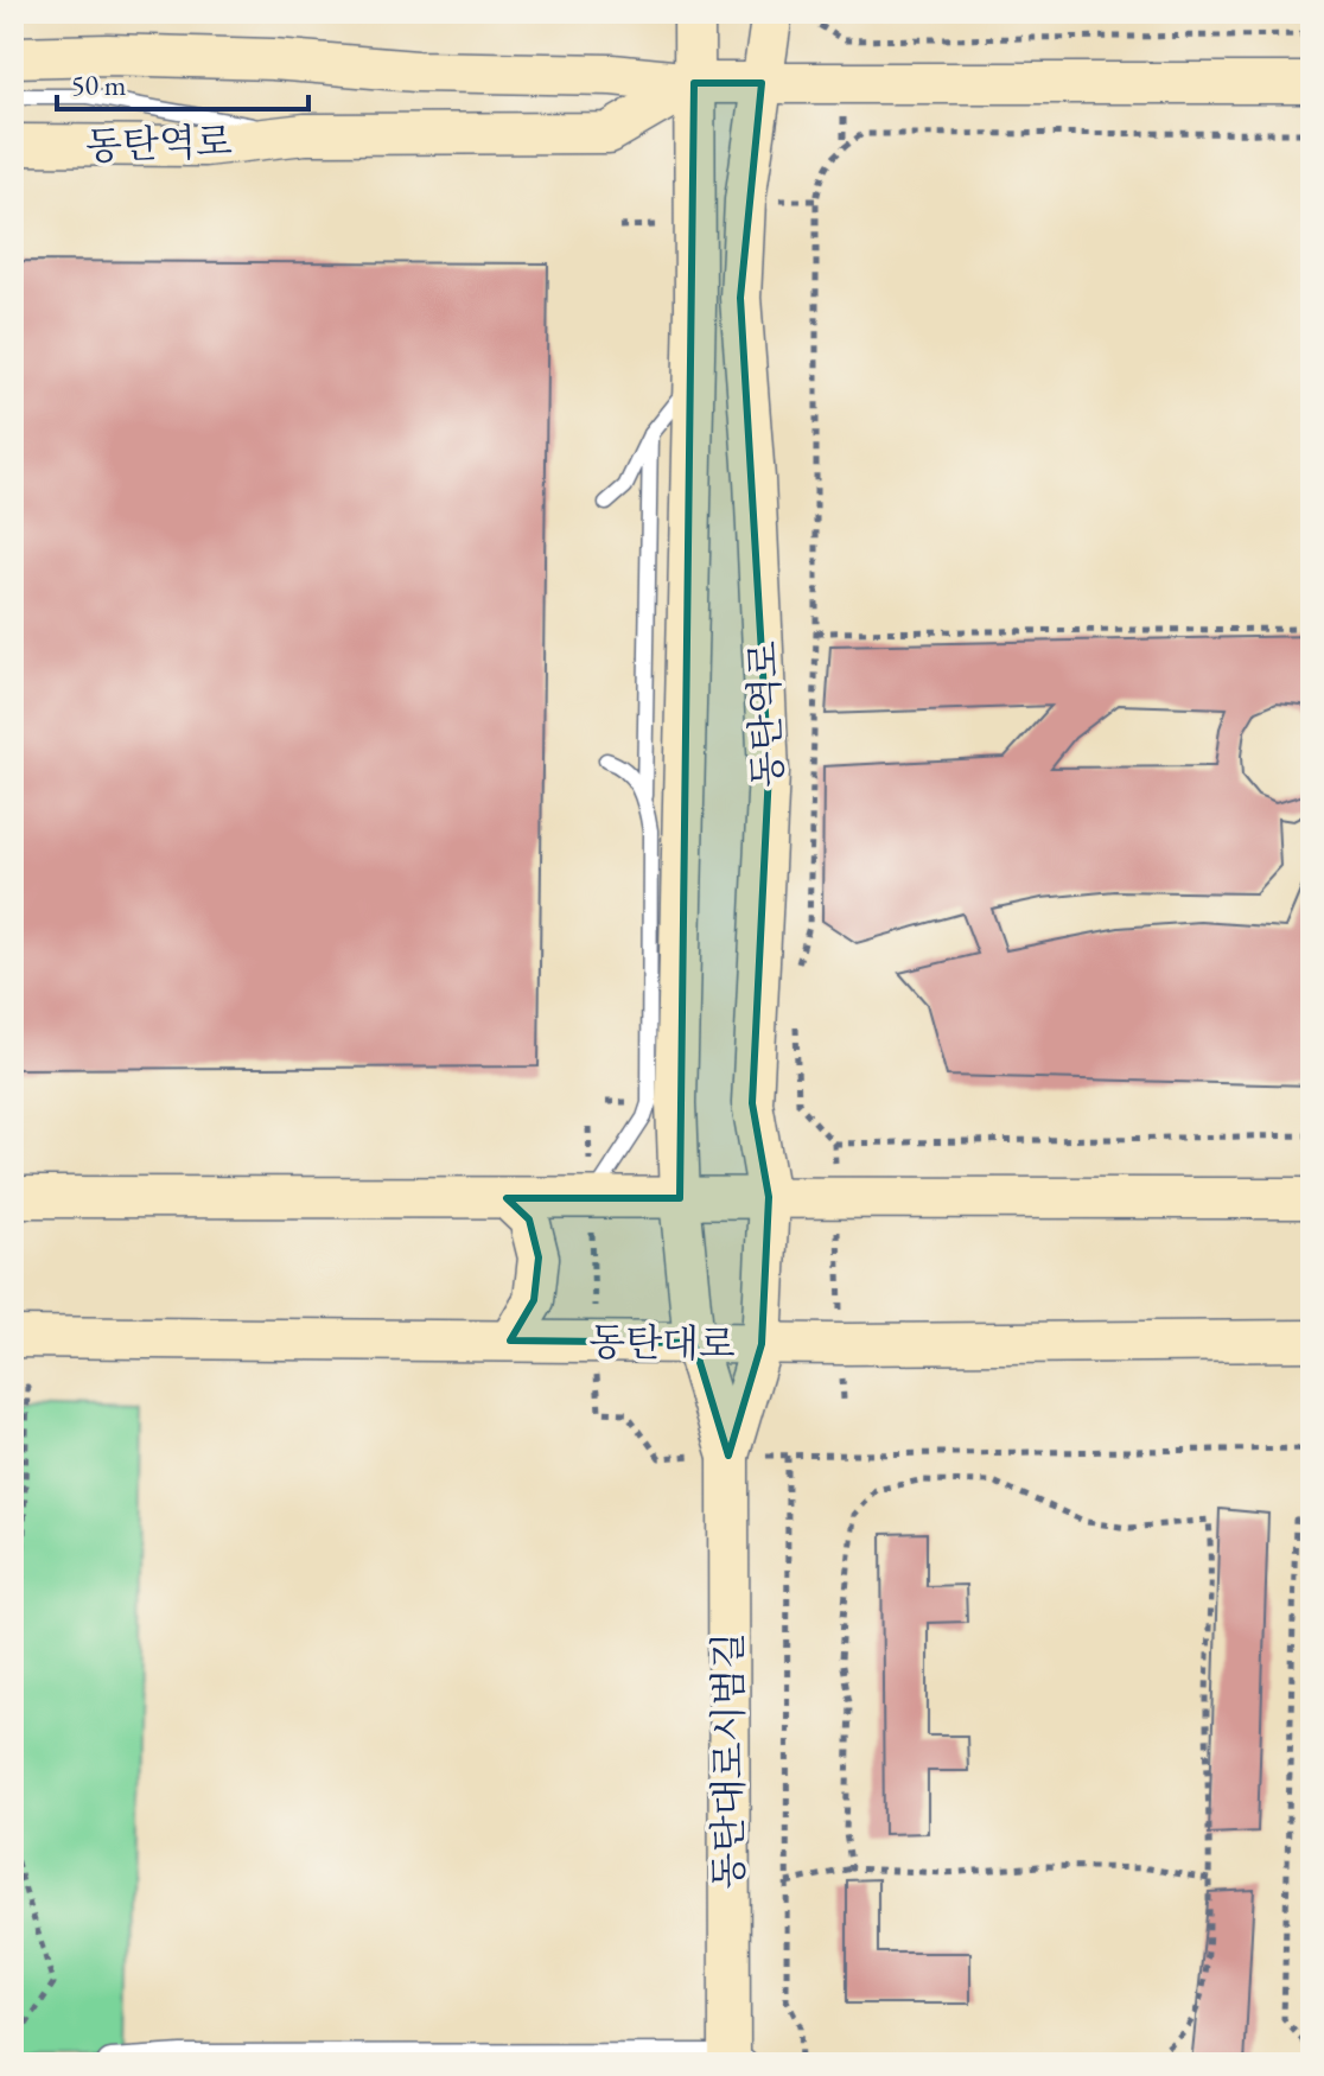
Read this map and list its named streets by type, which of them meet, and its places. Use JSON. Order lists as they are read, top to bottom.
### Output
{
  "streets": {
    "street": ["동탄역로", "동탄대로", "동탄대로시범길"]
  },
  "crossings": [
    ["동탄역로", "동탄대로"],
    ["동탄역로", "동탄대로시범길"],
    ["동탄대로", "동탄대로시범길"]
  ],
  "scale_bar": "50 m"
}
